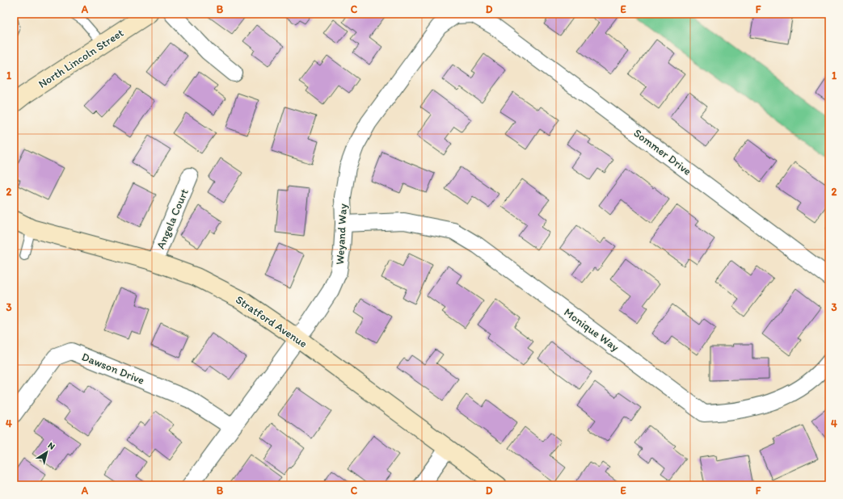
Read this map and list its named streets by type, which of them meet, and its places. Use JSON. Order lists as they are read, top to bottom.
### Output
{
  "streets": {
    "street": [
      "North Lincoln Street",
      "Sommer Drive",
      "Angela Court",
      "Weyand Way",
      "Stratford Avenue",
      "Monique Way",
      "Dawson Drive"
    ]
  },
  "crossings": [
    ["Sommer Drive", "Weyand Way"],
    ["Angela Court", "Stratford Avenue"],
    ["Weyand Way", "Stratford Avenue"],
    ["Weyand Way", "Monique Way"],
    ["Weyand Way", "Dawson Drive"]
  ],
  "north": "top right",
  "grid": {
    "columns": [
      "A",
      "B",
      "C",
      "D",
      "E",
      "F"
    ],
    "rows": [
      "1",
      "2",
      "3",
      "4"
    ]
  }
}
